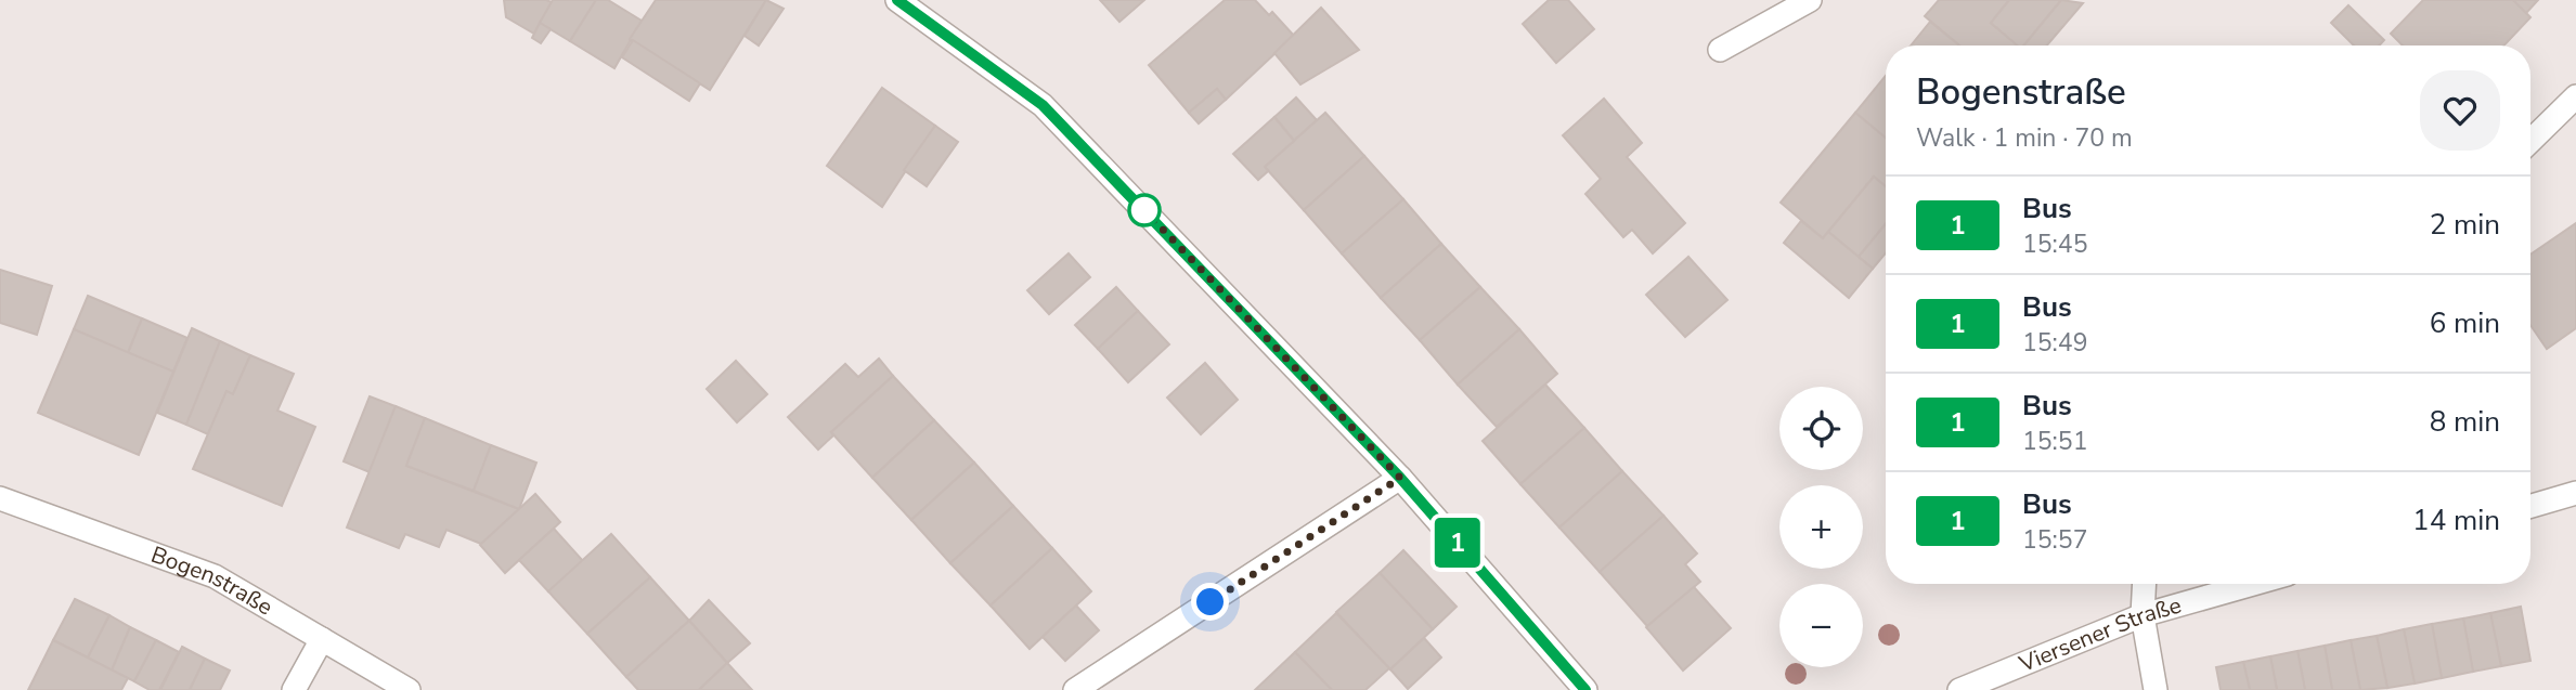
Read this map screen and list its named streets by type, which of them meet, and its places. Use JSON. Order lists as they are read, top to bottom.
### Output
{
  "streets": {
    "street": ["Bogenstraße", "Viersener Straße"]
  },
  "lines": ["bus line 1"],
  "page": {
    "on_map": "1",
    "heading": ["Bogenstraße", "Walk · 1 min · 70 m"],
    "list": [
      {
        "mark": "1",
        "name": "Bus",
        "note": "15:45",
        "value": "2 min"
      },
      {
        "mark": "1",
        "name": "Bus",
        "note": "15:49",
        "value": "6 min"
      },
      {
        "mark": "1",
        "name": "Bus",
        "note": "15:51",
        "value": "8 min"
      },
      {
        "mark": "1",
        "name": "Bus",
        "note": "15:57",
        "value": "14 min"
      }
    ],
    "map_buttons": ["+", "−"]
  }
}
